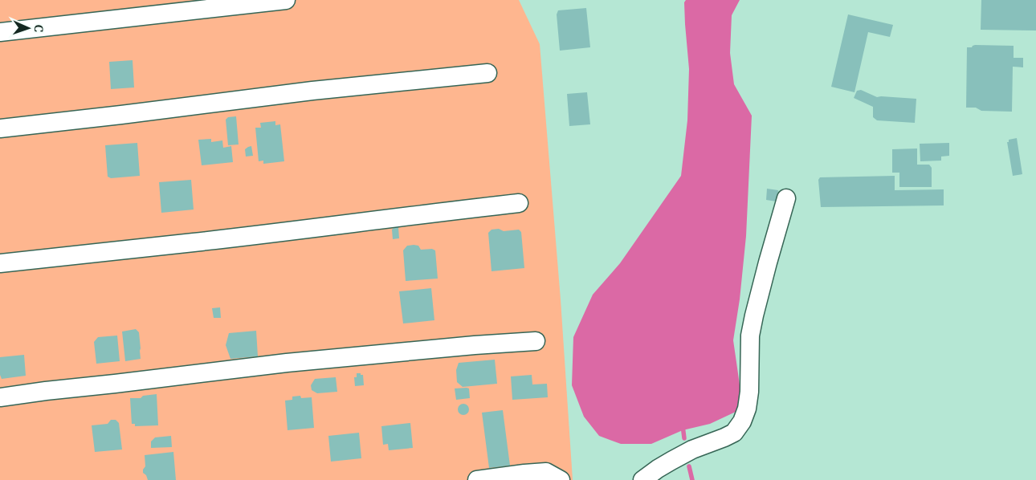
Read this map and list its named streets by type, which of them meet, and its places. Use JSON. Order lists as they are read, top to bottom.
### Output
{
  "north": "right"
}
